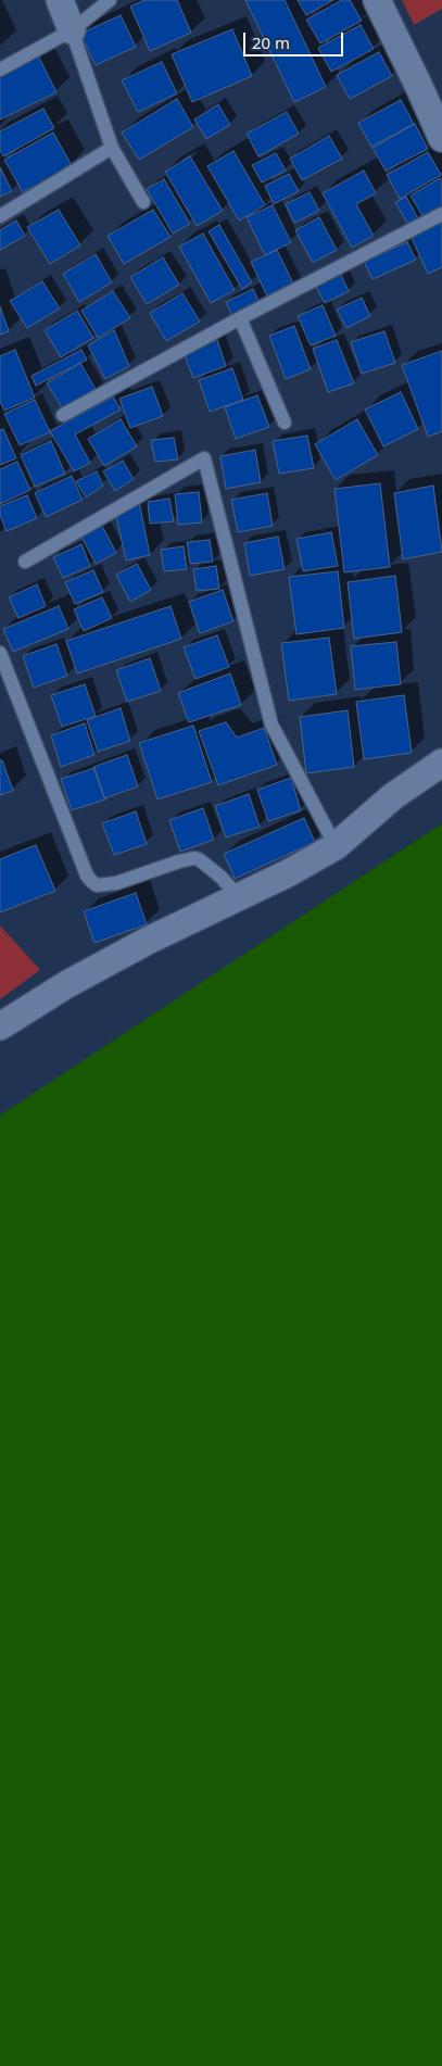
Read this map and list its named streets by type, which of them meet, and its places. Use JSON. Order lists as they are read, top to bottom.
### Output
{
  "scale_bar": "20 m"
}
